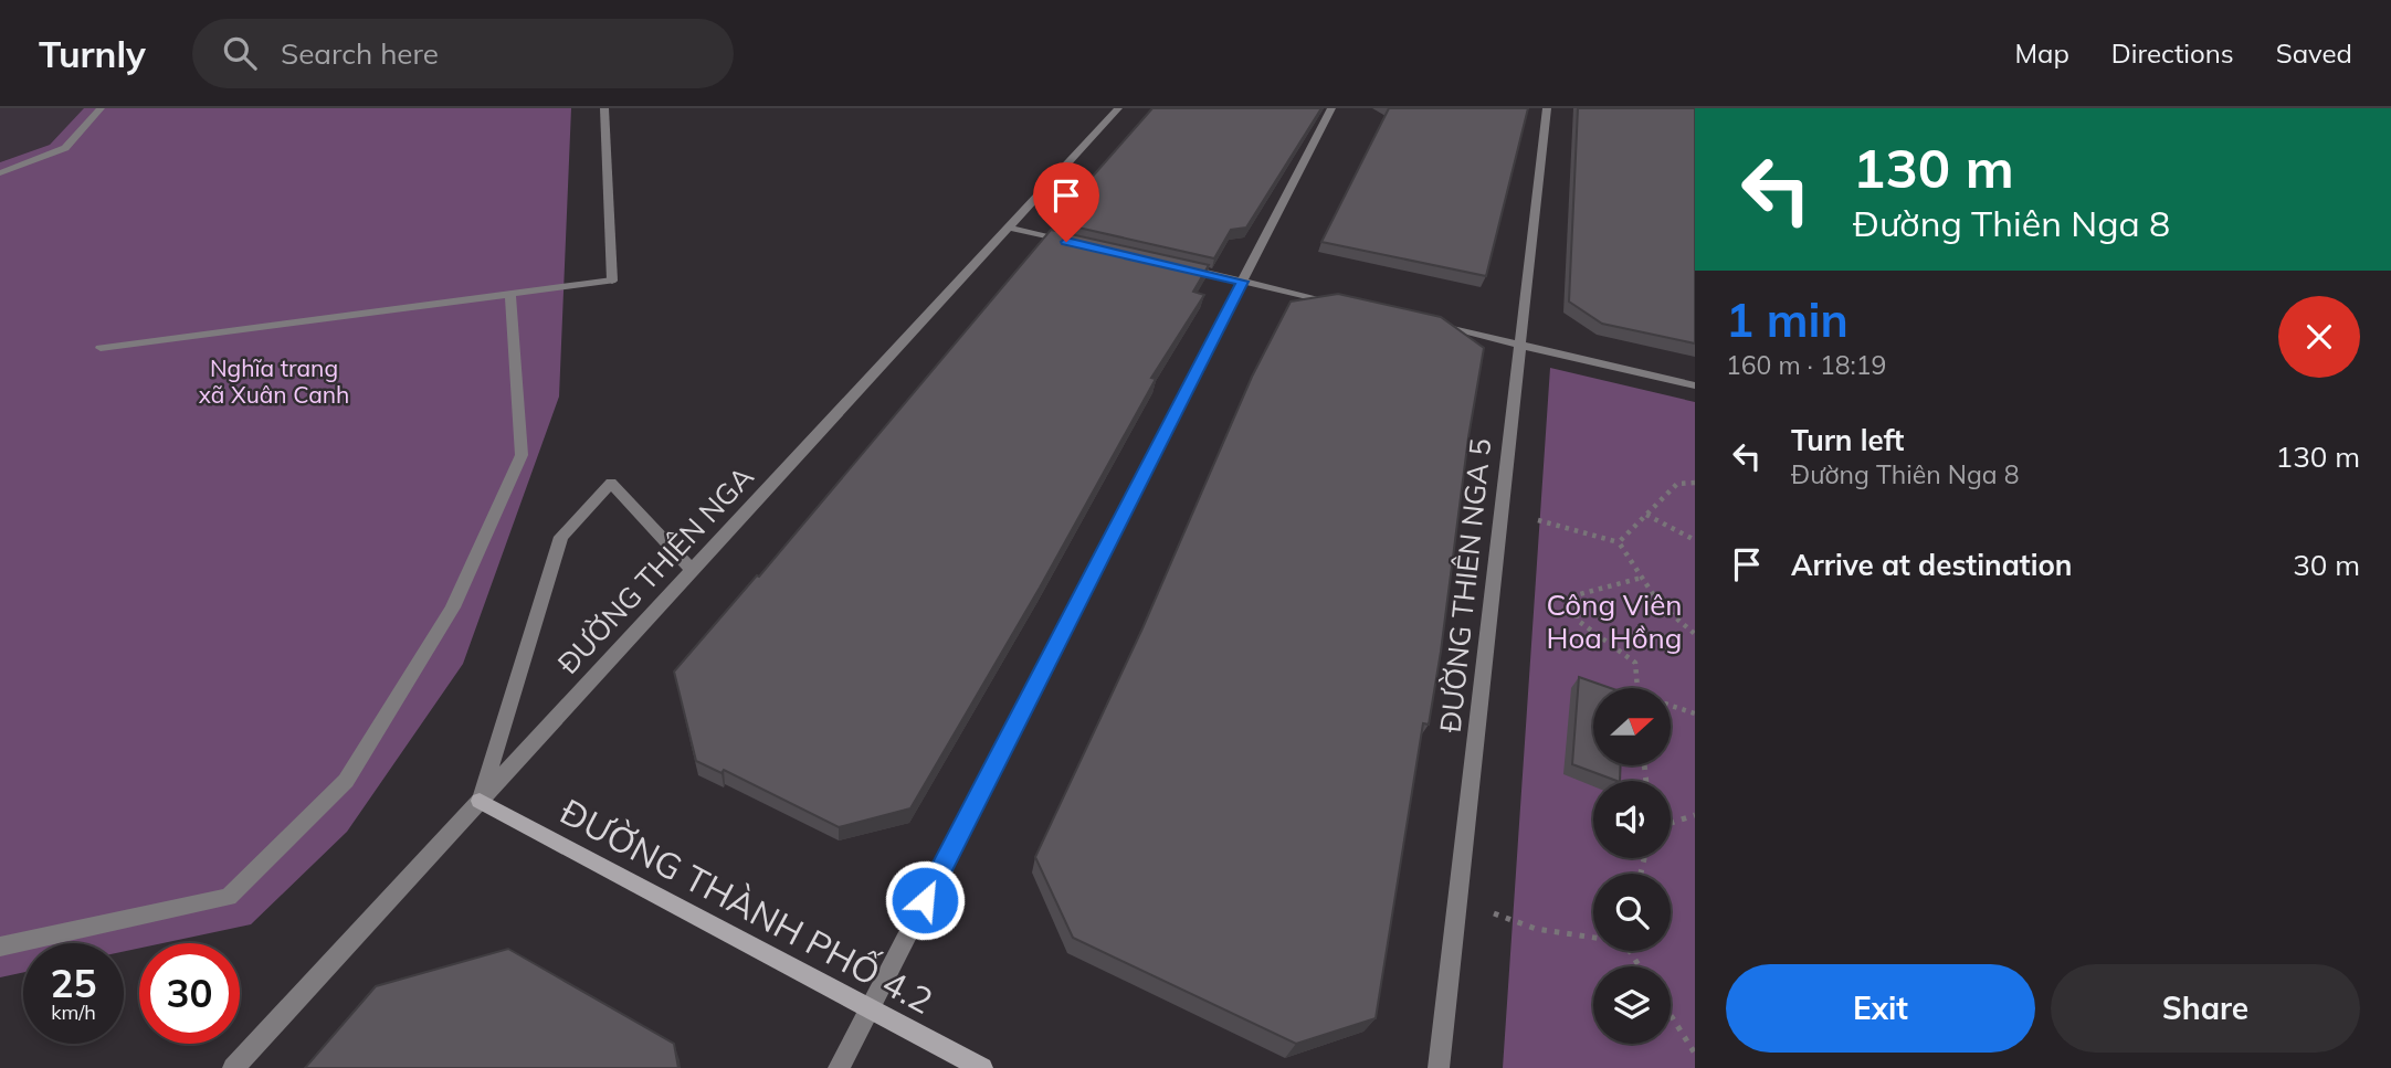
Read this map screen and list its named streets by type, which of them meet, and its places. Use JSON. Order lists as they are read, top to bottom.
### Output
{
  "streets": {
    "street": ["ĐƯỜNG THIÊN NGA", "ĐƯỜNG THIÊN NGA 5", "ĐƯỜNG THÀNH PHỐ 4.2"]
  },
  "crossings": [
    ["ĐƯỜNG THIÊN NGA", "ĐƯỜNG THÀNH PHỐ 4.2"]
  ],
  "parks": ["Nghĩa trang xã Xuân Canh", "Công Viên Hoa Hồng"],
  "north": "right",
  "page": {
    "header": "Turnly",
    "search": "Search here",
    "nav": ["Map", "Directions", "Saved"],
    "turn": ["130 m", "Đường Thiên Nga 8"],
    "heading": ["1 min", "160 m · 18:19"],
    "list": [
      {
        "name": "Turn left",
        "note": "Đường Thiên Nga 8",
        "value": "130 m"
      },
      {
        "name": "Arrive at destination",
        "value": "30 m"
      }
    ],
    "speed": "25 km/h",
    "limit": "30",
    "buttons": ["Exit", "Share"]
  }
}
